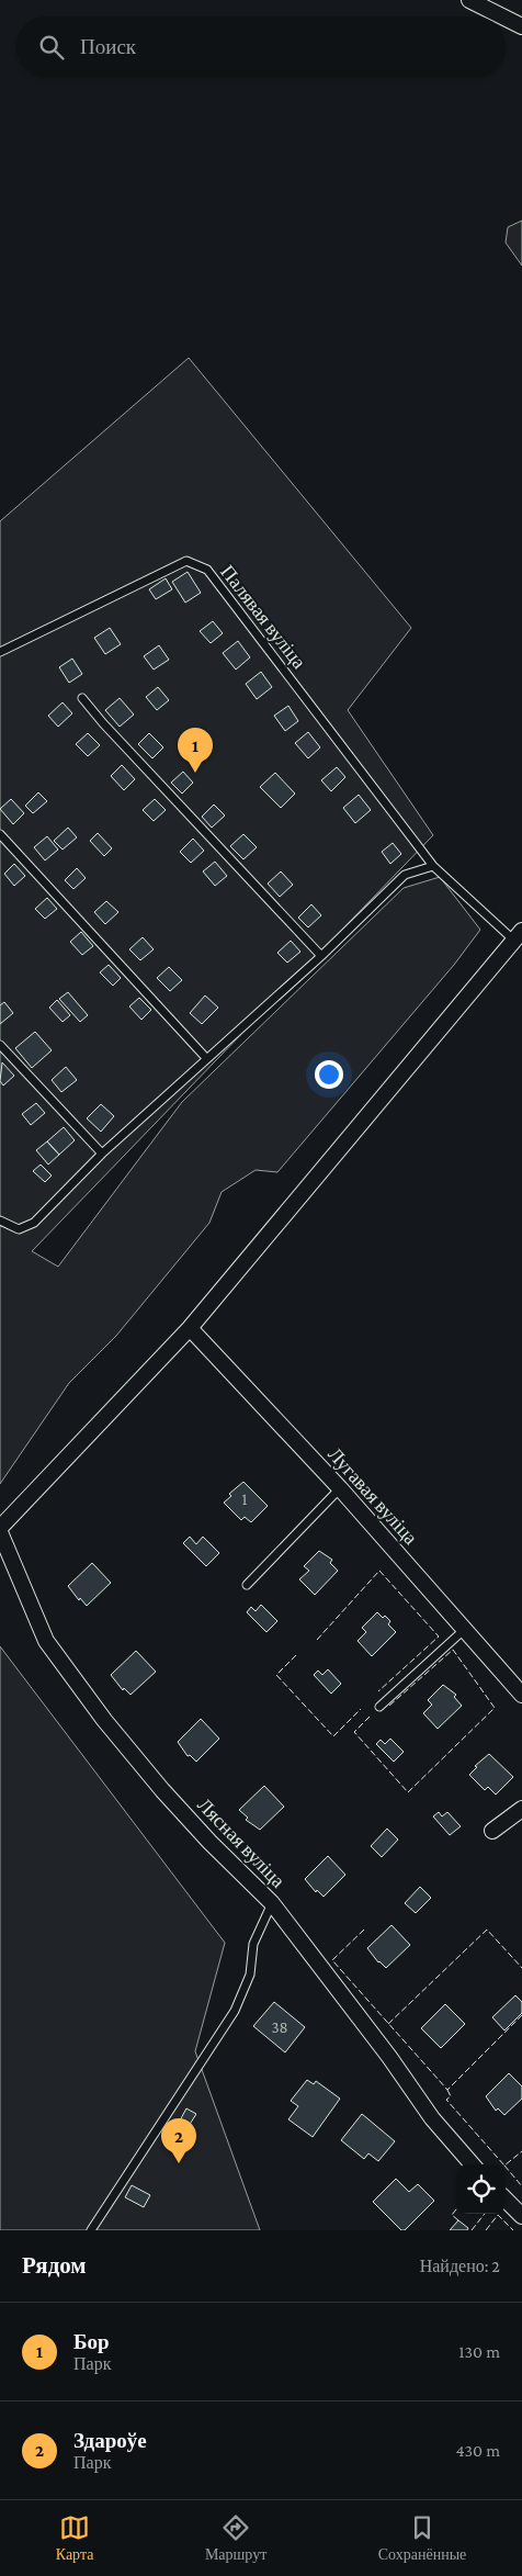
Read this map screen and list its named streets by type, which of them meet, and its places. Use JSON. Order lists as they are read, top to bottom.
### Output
{
  "streets": {
    "street": ["Лугавая вуліца", "Лясная вуліца"],
    "lane": ["Палявая вуліца"]
  },
  "house_numbers": ["1", "38"],
  "page": {
    "search": "Поиск",
    "pins": ["1", "2"],
    "heading": ["Рядом", "Найдено: 2"],
    "list": [
      {
        "mark": "1",
        "name": "Бор",
        "note": "Парк",
        "value": "130 m"
      },
      {
        "mark": "2",
        "name": "Здароўе",
        "note": "Парк",
        "value": "430 m"
      }
    ],
    "nav": ["Карта", "Маршрут", "Сохранённые"]
  }
}
